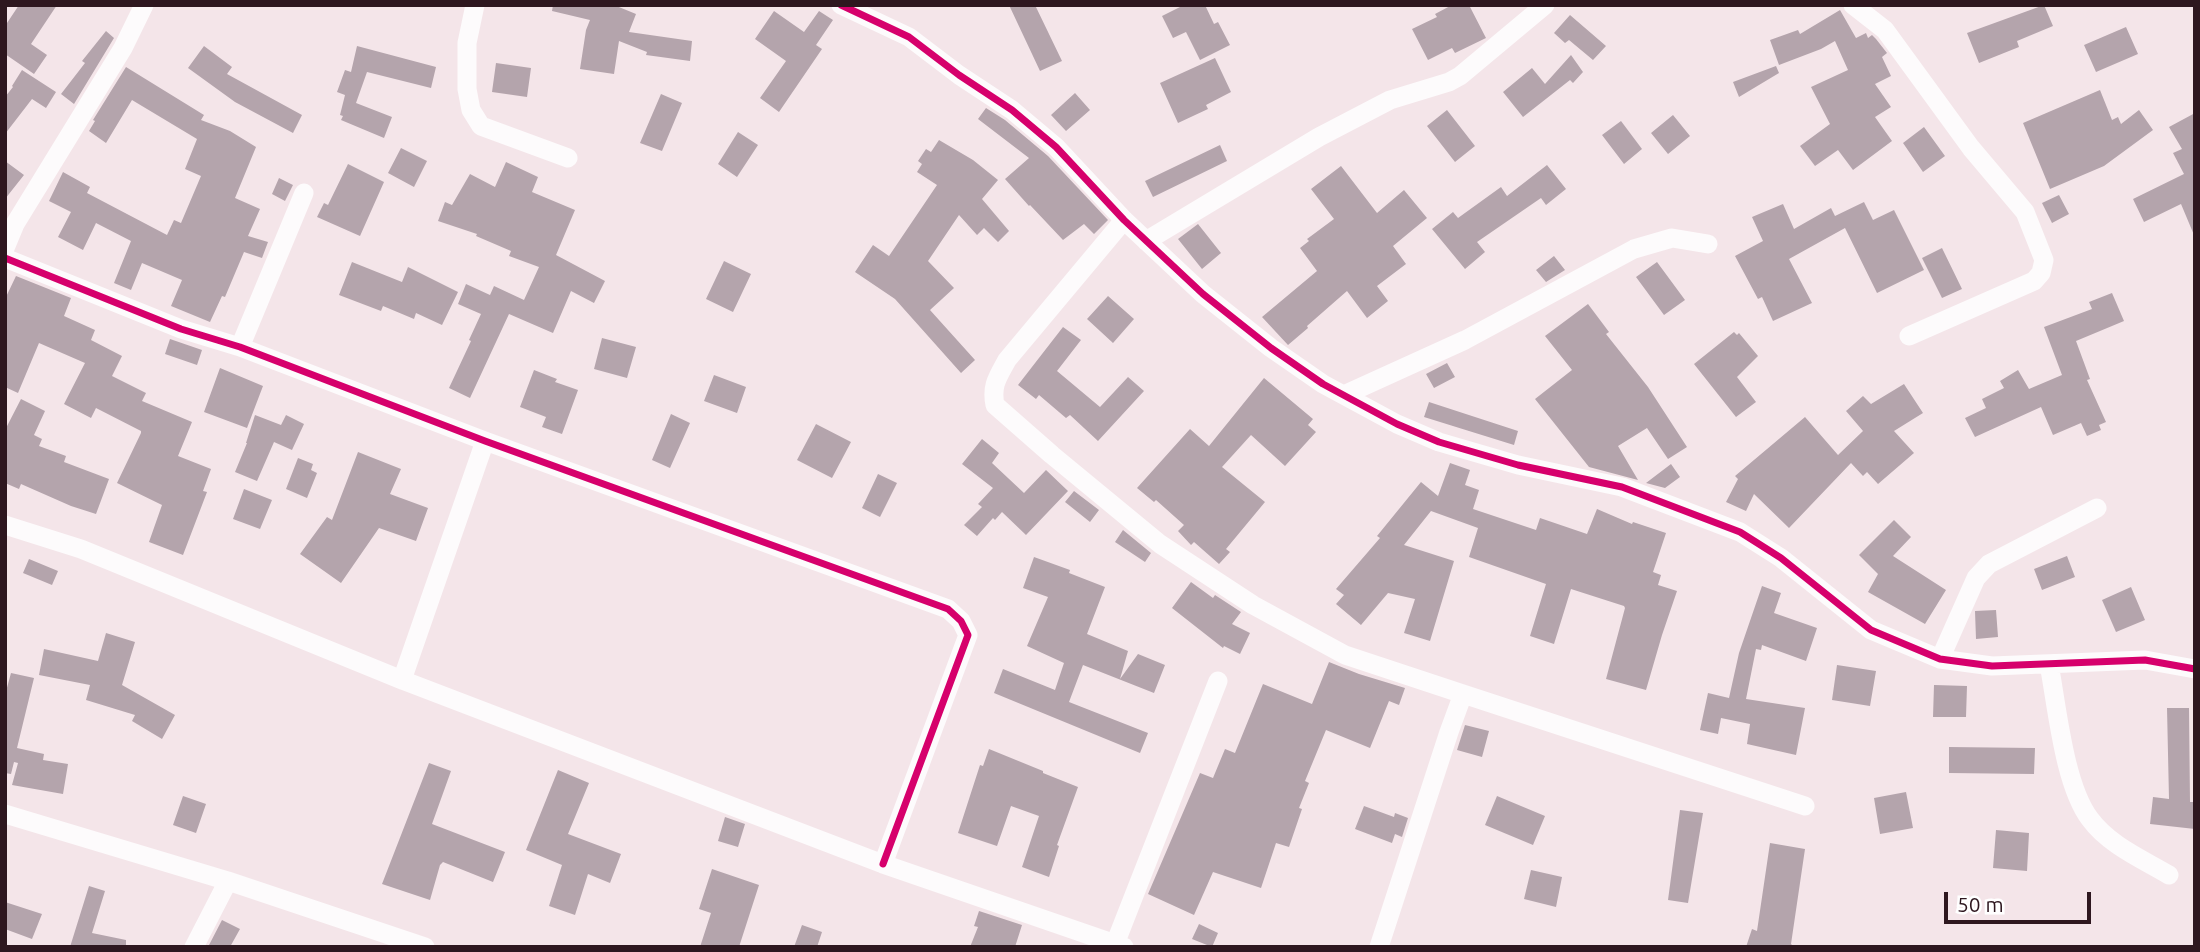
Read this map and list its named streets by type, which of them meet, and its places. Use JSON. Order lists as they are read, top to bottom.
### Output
{
  "scale_bar": "50 m"
}
